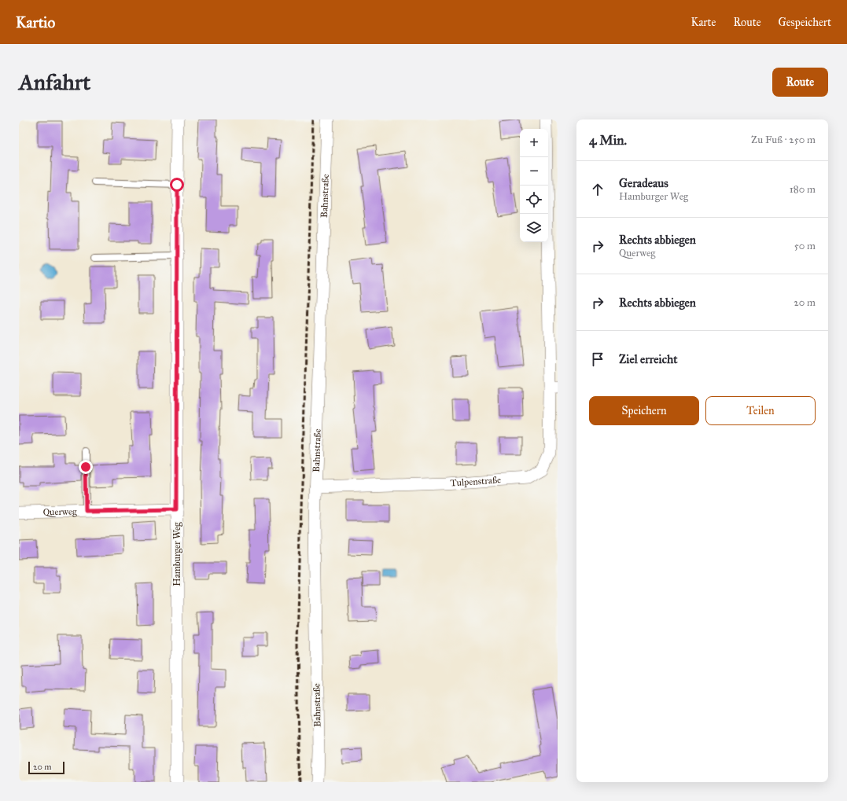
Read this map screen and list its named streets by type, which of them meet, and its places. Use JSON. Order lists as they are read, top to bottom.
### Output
{
  "streets": {
    "street": [
      "Bahnstraße",
      "Tulpenstraße",
      "Querweg",
      "Hamburger Weg"
    ]
  },
  "crossings": [
    ["Bahnstraße", "Tulpenstraße"],
    ["Querweg", "Hamburger Weg"]
  ],
  "scale_bar": "20 m",
  "page": {
    "header": "Kartio",
    "nav": ["Karte", "Route", "Gespeichert"],
    "buttons": [
      "Route",
      ["Speichern", "Teilen"]
    ],
    "title": "Anfahrt",
    "heading": ["4 Min.", "Zu Fuß · 250 m"],
    "map_buttons": ["+", "−"],
    "list": [
      ["Geradeaus", "Hamburger Weg", "180 m"],
      ["Rechts abbiegen", "Querweg", "50 m"],
      ["Rechts abbiegen", "20 m"],
      "Ziel erreicht"
    ],
    "scale": "20 m"
  }
}
